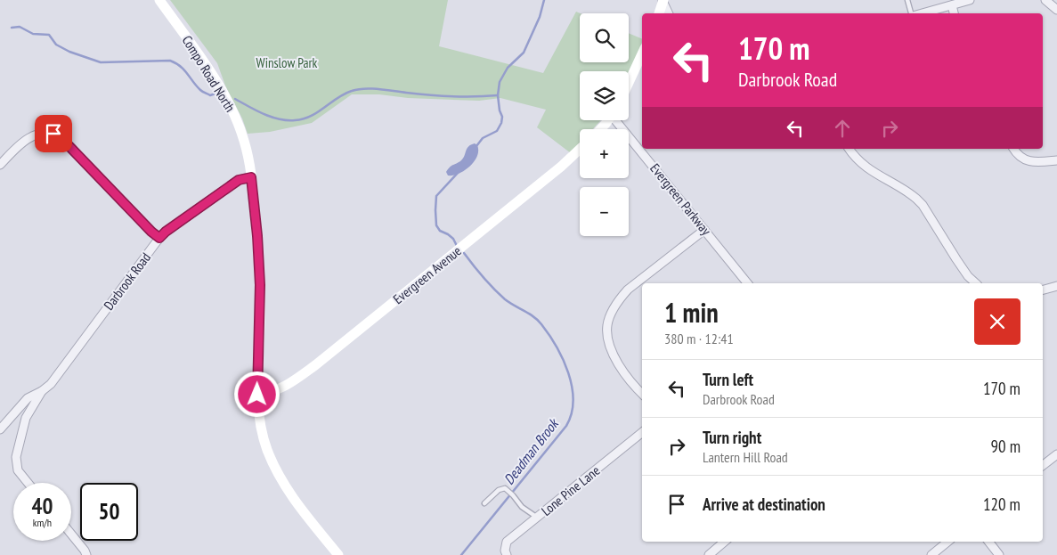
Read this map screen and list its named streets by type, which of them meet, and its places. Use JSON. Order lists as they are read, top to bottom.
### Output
{
  "streets": {
    "main road": ["Compo Road North", "Evergreen Avenue"],
    "street": ["Evergreen Parkway", "Darbrook Road", "Lone Pine Lane"]
  },
  "crossings": [
    ["Compo Road North", "Evergreen Avenue"],
    ["Compo Road North", "Darbrook Road"]
  ],
  "water": ["Deadman Brook"],
  "parks": ["Winslow Park"],
  "page": {
    "map_buttons": ["+", "−"],
    "turn": ["170 m", "Darbrook Road"],
    "heading": ["1 min", "380 m · 12:41"],
    "list": [
      {
        "name": "Turn left",
        "note": "Darbrook Road",
        "value": "170 m"
      },
      {
        "name": "Turn right",
        "note": "Lantern Hill Road",
        "value": "90 m"
      },
      {
        "name": "Arrive at destination",
        "value": "120 m"
      }
    ],
    "speed": "40 km/h",
    "limit": "50"
  }
}
